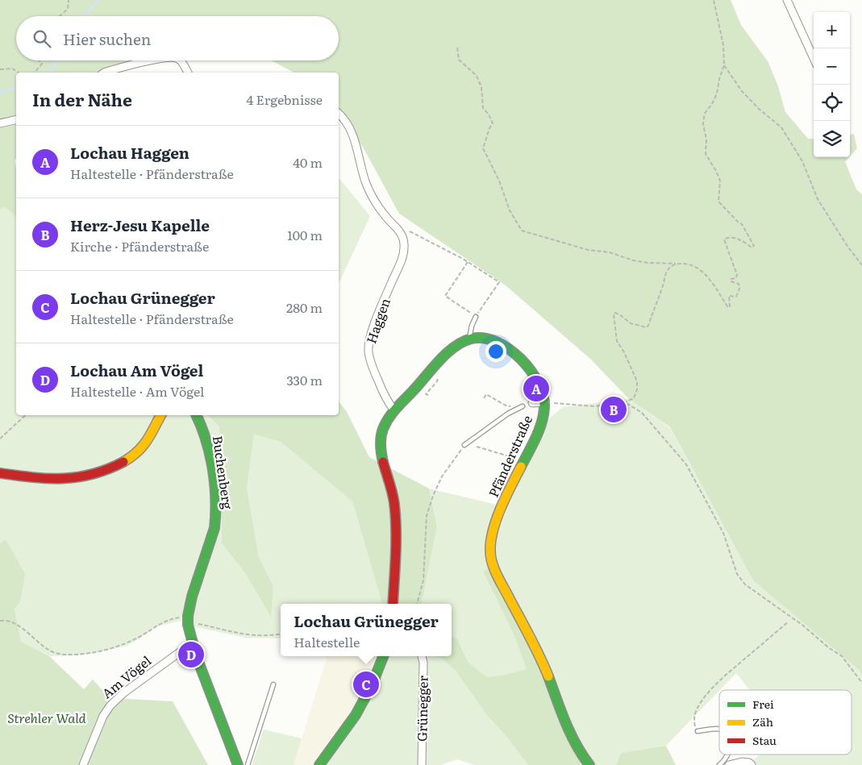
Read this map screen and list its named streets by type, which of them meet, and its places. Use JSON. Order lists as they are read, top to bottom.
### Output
{
  "streets": {
    "street": [
      "Haggen",
      "Pfänderstraße",
      "Buchenberg",
      "Am Vögel",
      "Grünegger"
    ]
  },
  "parks": ["Strehler Wald"],
  "legend": ["Frei", "Zäh", "Stau"],
  "page": {
    "map_buttons": ["+", "−"],
    "search": "Hier suchen",
    "heading": ["In der Nähe", "4 Ergebnisse"],
    "list": [
      {
        "mark": "A",
        "name": "Lochau Haggen",
        "note": "Haltestelle · Pfänderstraße",
        "value": "40 m"
      },
      {
        "mark": "B",
        "name": "Herz-Jesu Kapelle",
        "note": "Kirche · Pfänderstraße",
        "value": "100 m"
      },
      {
        "mark": "C",
        "name": "Lochau Grünegger",
        "note": "Haltestelle · Pfänderstraße",
        "value": "280 m"
      },
      {
        "mark": "D",
        "name": "Lochau Am Vögel",
        "note": "Haltestelle · Am Vögel",
        "value": "330 m"
      }
    ],
    "pins": [
      "A",
      "B",
      "D",
      "C"
    ],
    "popup": ["Lochau Grünegger", "Haltestelle"]
  }
}
